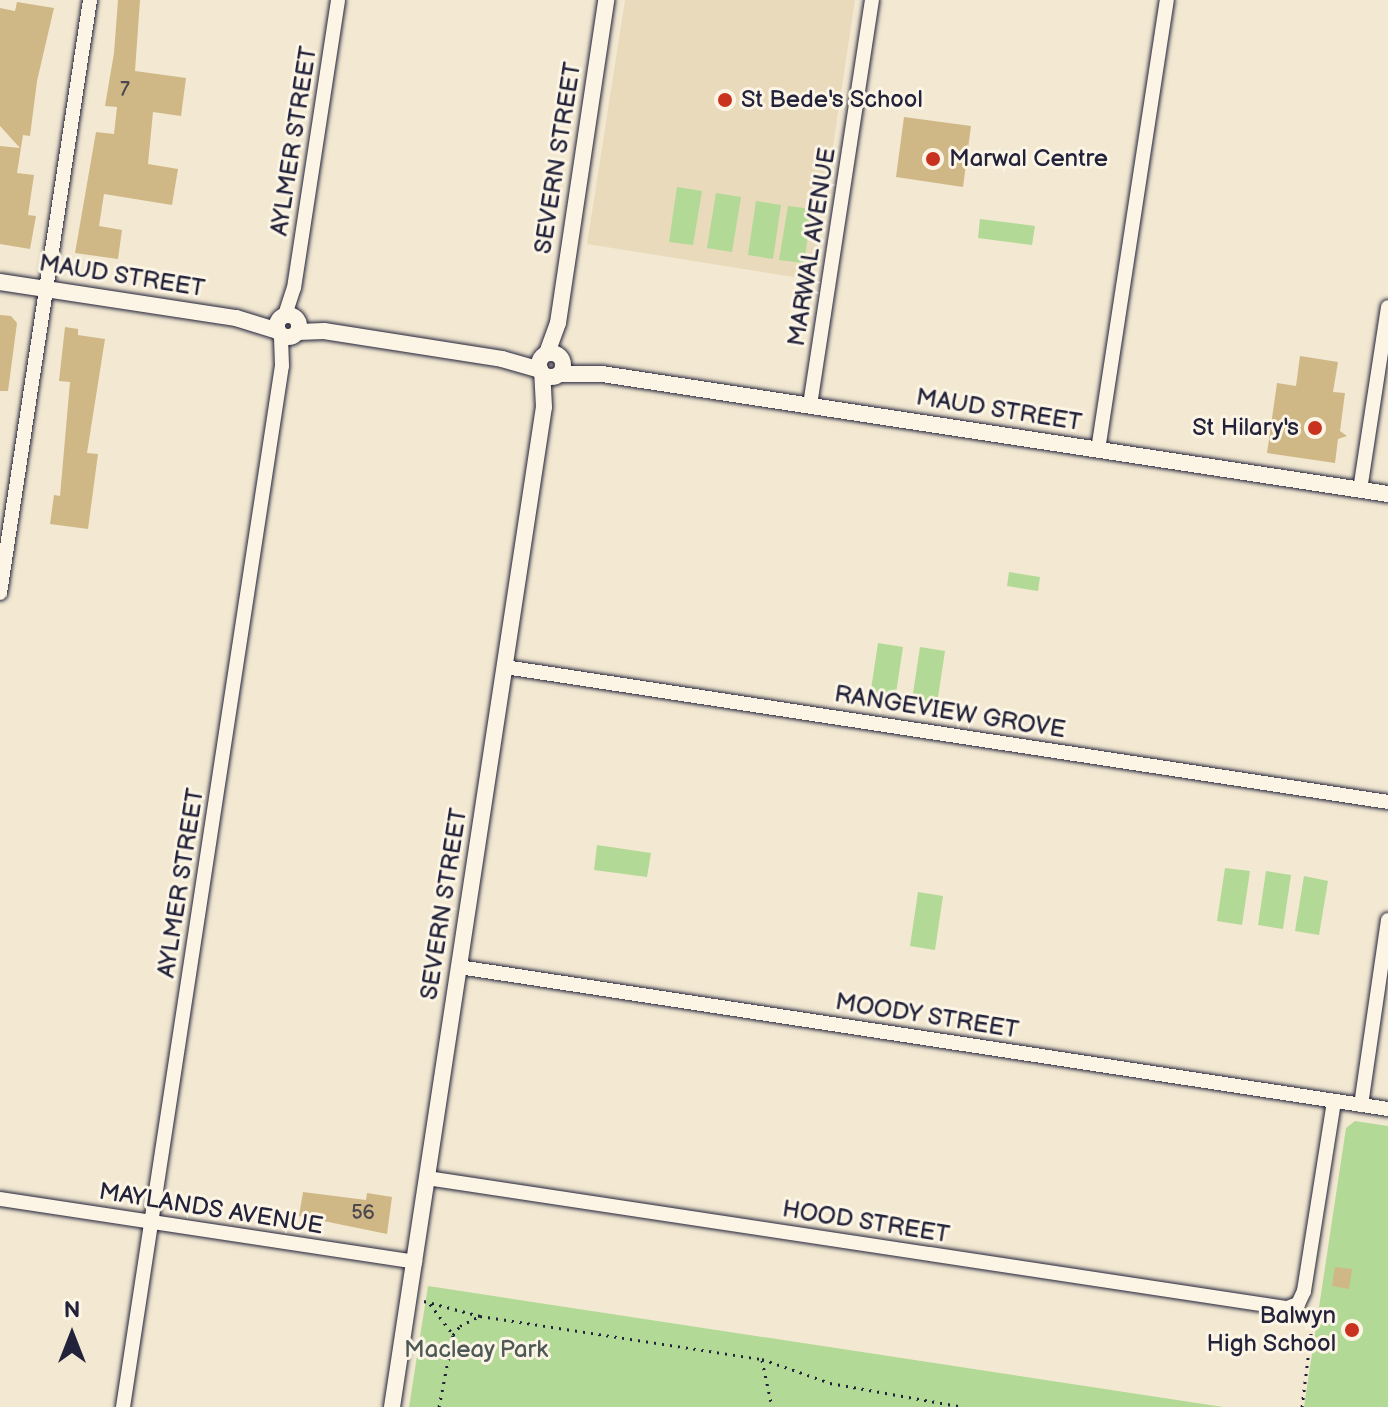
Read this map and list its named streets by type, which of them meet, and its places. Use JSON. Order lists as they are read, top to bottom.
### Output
{
  "streets": {
    "street": [
      "AYLMER STREET",
      "SEVERN STREET",
      "MARWAL AVENUE",
      "MAUD STREET",
      "RANGEVIEW GROVE",
      "MOODY STREET",
      "MAYLANDS AVENUE",
      "HOOD STREET"
    ]
  },
  "crossings": [
    ["AYLMER STREET", "MAUD STREET"],
    ["AYLMER STREET", "MAYLANDS AVENUE"],
    ["SEVERN STREET", "MAUD STREET"],
    ["SEVERN STREET", "RANGEVIEW GROVE"],
    ["SEVERN STREET", "MOODY STREET"],
    ["SEVERN STREET", "MAYLANDS AVENUE"],
    ["SEVERN STREET", "HOOD STREET"],
    ["MARWAL AVENUE", "MAUD STREET"],
    ["MOODY STREET", "HOOD STREET"]
  ],
  "parks": ["Macleay Park"],
  "places": [
    "St Bede's School",
    "Marwal Centre",
    "St Hilary's",
    "Balwyn High School"
  ],
  "house_numbers": ["7", "56"],
  "north": "top"
}
